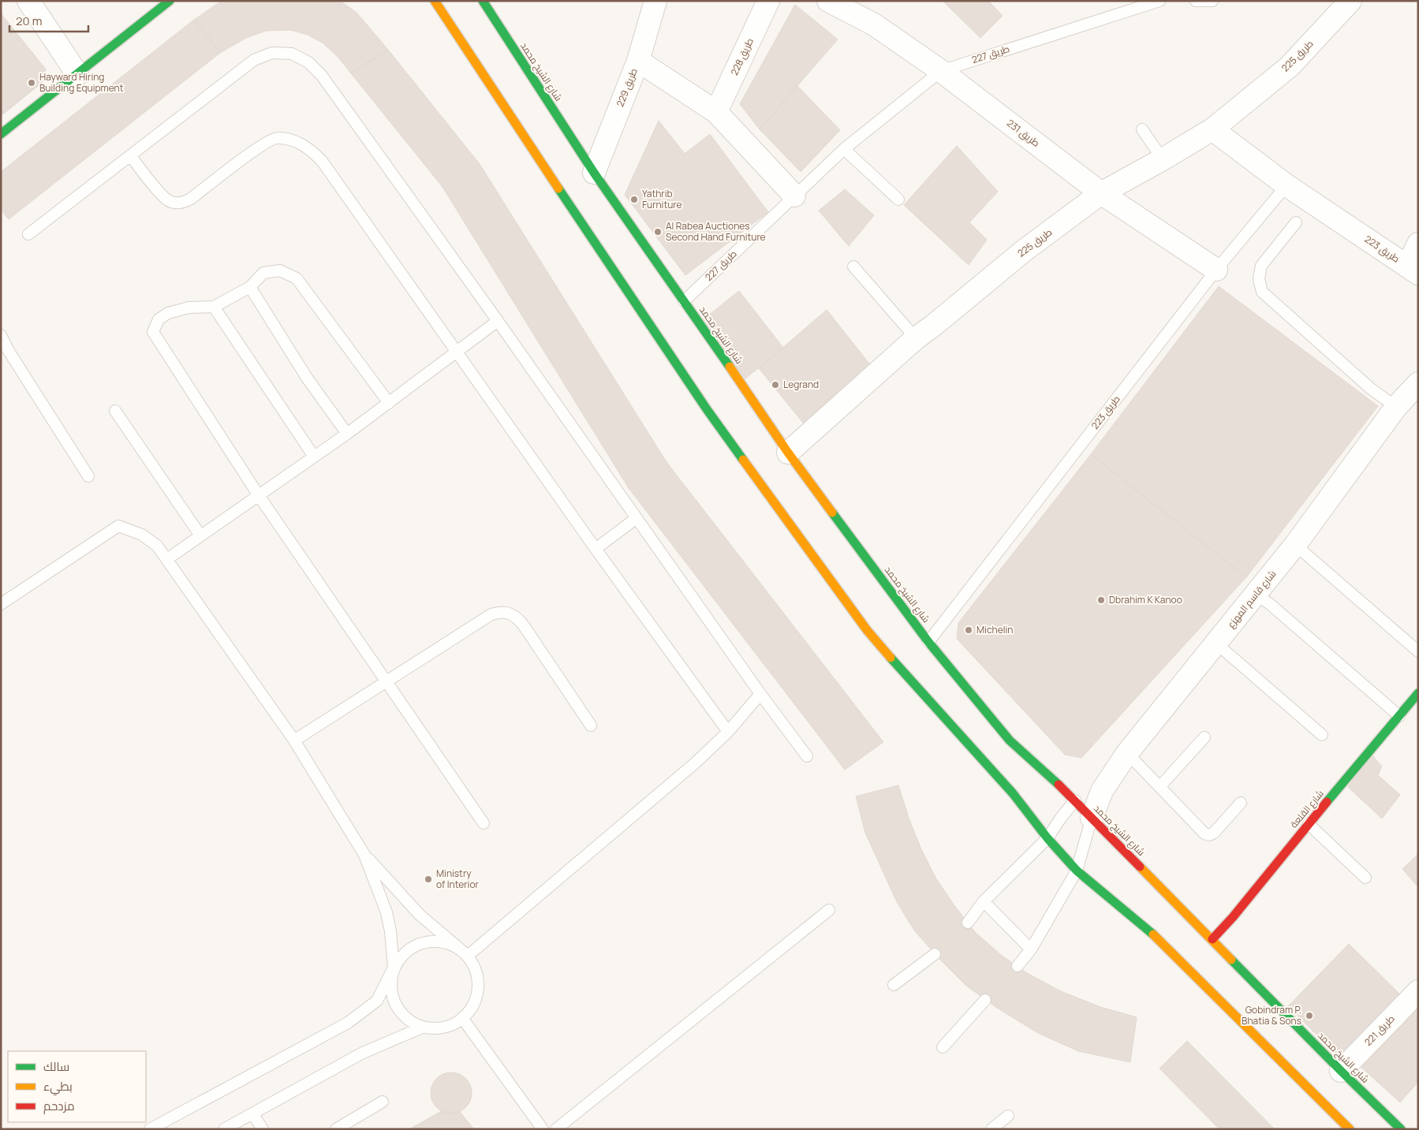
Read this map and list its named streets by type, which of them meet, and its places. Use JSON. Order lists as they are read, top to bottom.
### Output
{
  "streets": {
    "main road": ["شارع الشيخ محمد", "شارع القلعة"],
    "street": [
      "طريق 225",
      "طريق 228",
      "طريق 229",
      "طريق 231",
      "طريق 223",
      "شارع قاسم المهزع",
      "طريق 221"
    ],
    "lane": ["طريق 227"]
  },
  "crossings": [
    ["طريق 227", "شارع الشيخ محمد"],
    ["طريق 227", "طريق 231"],
    ["طريق 225", "شارع الشيخ محمد"],
    ["طريق 225", "طريق 231"],
    ["طريق 225", "طريق 223"],
    ["شارع الشيخ محمد", "طريق 229"],
    ["شارع الشيخ محمد", "طريق 223"],
    ["شارع الشيخ محمد", "شارع قاسم المهزع"],
    ["شارع الشيخ محمد", "شارع القلعة"],
    ["شارع الشيخ محمد", "طريق 221"],
    ["طريق 231", "طريق 223"]
  ],
  "places": [
    "Hayward Hiring Building Equipment",
    "Yathrib Furniture",
    "Al Rabea Auctiones Second Hand Furniture",
    "Legrand",
    "Dbrahim K Kanoo",
    "Michelin",
    "Ministry of Interior",
    "Gobindram P. Bhatia & Sons"
  ],
  "legend": ["سالك", "بطيء", "مزدحم"],
  "scale_bar": "20 m"
}
